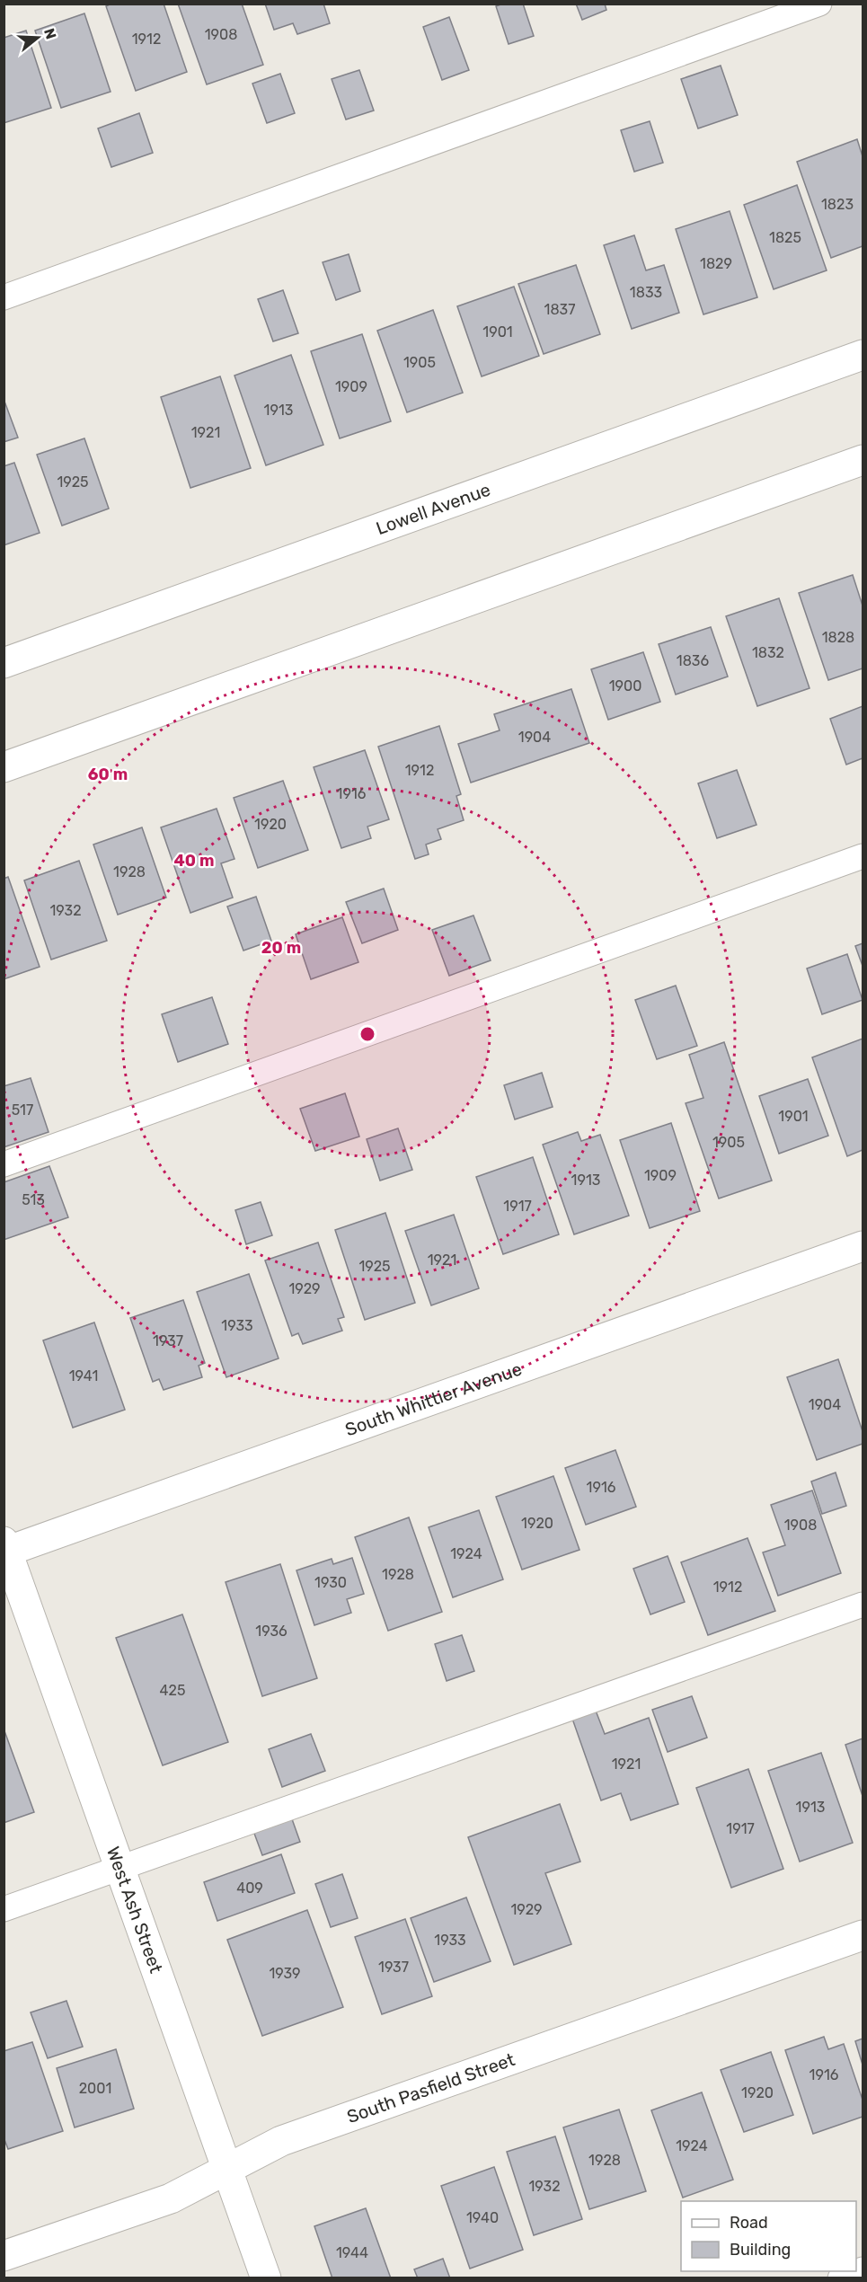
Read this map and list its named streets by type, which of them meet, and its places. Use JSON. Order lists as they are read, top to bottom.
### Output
{
  "streets": {
    "street": [
      "Lowell Avenue",
      "South Whittier Avenue",
      "West Ash Street",
      "South Pasfield Street"
    ]
  },
  "crossings": [
    ["South Whittier Avenue", "West Ash Street"],
    ["West Ash Street", "South Pasfield Street"]
  ],
  "house_numbers": [
    "1908",
    "1912",
    "1823",
    "1825",
    "1829",
    "1833",
    "1837",
    "1901",
    "1905",
    "1909",
    "1913",
    "1921",
    "1925",
    "1828",
    "1832",
    "1836",
    "1900",
    "1904",
    "1912",
    "1916",
    "1920",
    "1928",
    "1932",
    "517",
    "1901",
    "1905",
    "1909",
    "1913",
    "513",
    "1917",
    "1921",
    "1925",
    "1929",
    "1933",
    "1937",
    "1941",
    "1904",
    "1916",
    "1920",
    "1908",
    "1924",
    "1928",
    "1930",
    "1912",
    "1936",
    "425",
    "1921",
    "1913",
    "1917",
    "409",
    "1929",
    "1933",
    "1937",
    "1939",
    "1916",
    "2001",
    "1920",
    "1924",
    "1928",
    "1932",
    "1940",
    "1944"
  ],
  "legend": ["Road", "Building"],
  "north": "right",
  "rings": ["60 m", "40 m", "20 m"]
}
